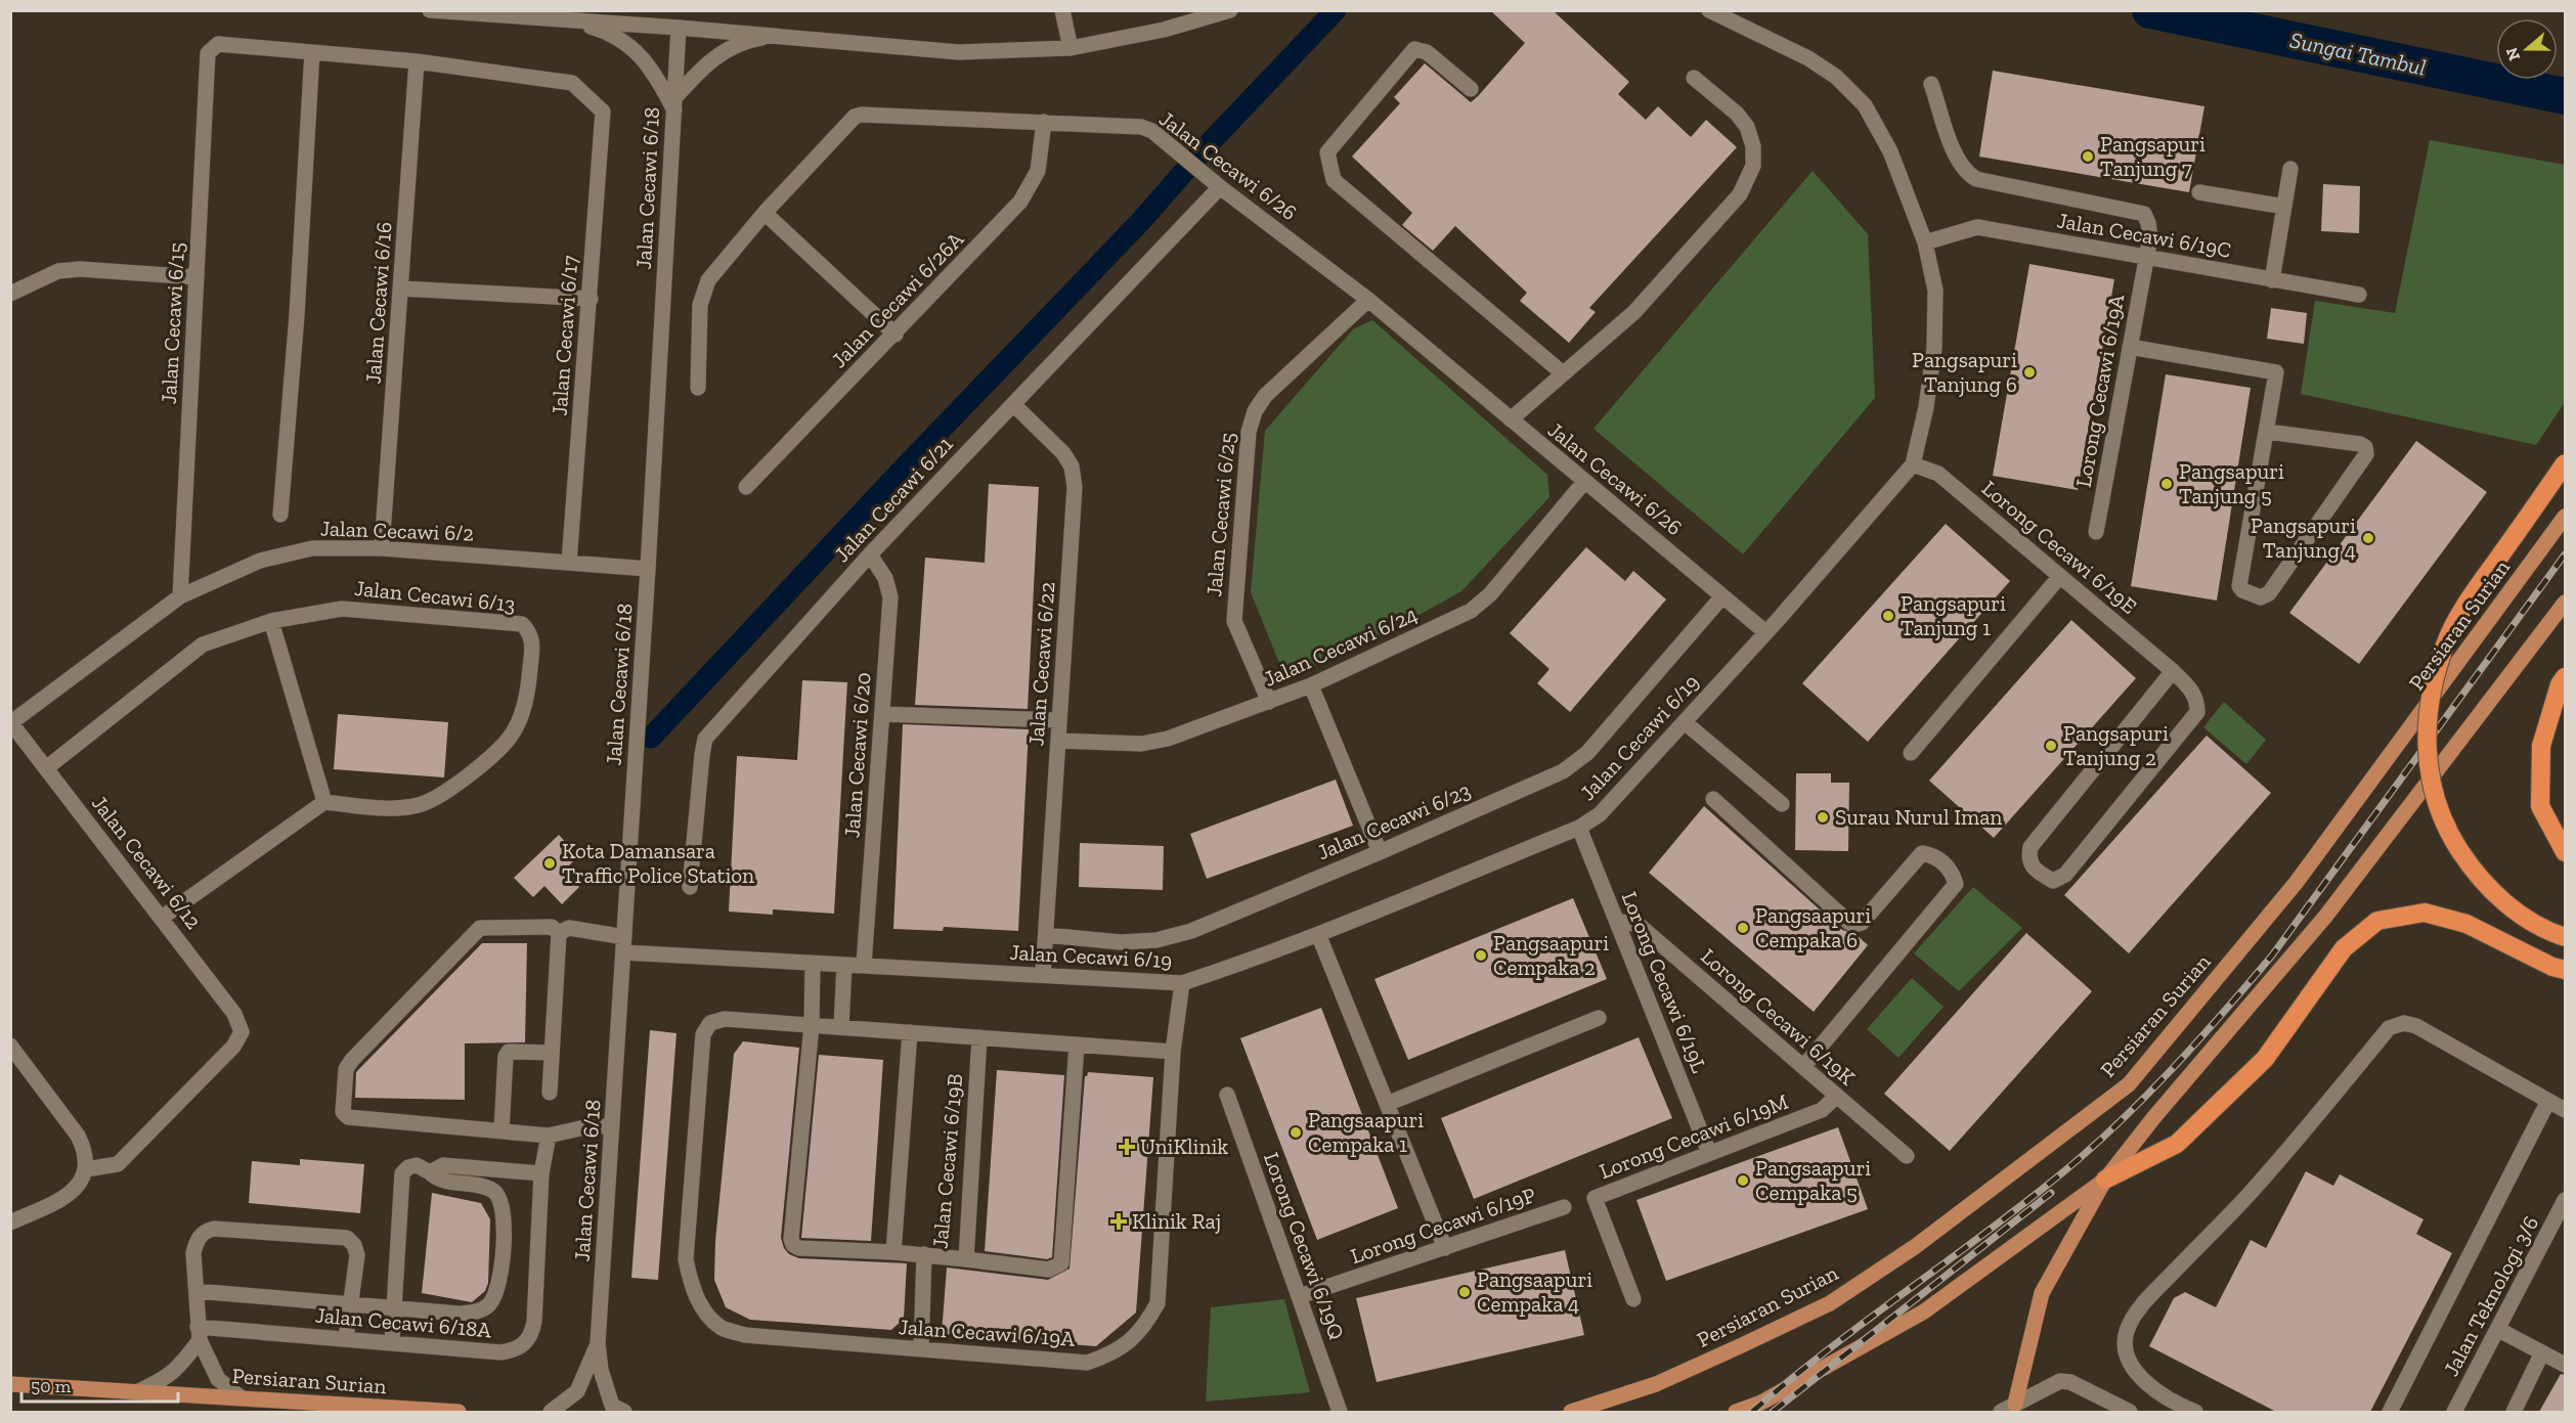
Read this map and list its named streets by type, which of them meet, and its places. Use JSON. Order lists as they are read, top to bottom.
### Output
{
  "streets": {
    "main road": ["Persiaran Surian"],
    "street": [
      "Jalan Cecawi 6/26",
      "Jalan Cecawi 6/18",
      "Jalan Cecawi 6/19C",
      "Jalan Cecawi 6/26A",
      "Jalan Cecawi 6/16",
      "Jalan Cecawi 6/15",
      "Jalan Cecawi 6/17",
      "Lorong Cecawi 6/19A",
      "Jalan Cecawi 6/21",
      "Jalan Cecawi 6/25",
      "Jalan Cecawi 6/2",
      "Lorong Cecawi 6/19E",
      "Jalan Cecawi 6/13",
      "Jalan Cecawi 6/24",
      "Jalan Cecawi 6/22",
      "Jalan Cecawi 6/19",
      "Jalan Cecawi 6/20",
      "Jalan Cecawi 6/23",
      "Jalan Cecawi 6/12",
      "Lorong Cecawi 6/19L",
      "Lorong Cecawi 6/19K",
      "Lorong Cecawi 6/19M",
      "Jalan Cecawi 6/19B",
      "Lorong Cecawi 6/19P",
      "Lorong Cecawi 6/19Q",
      "Jalan Teknologi 3/6",
      "Jalan Cecawi 6/18A",
      "Jalan Cecawi 6/19A"
    ]
  },
  "crossings": [
    ["Jalan Cecawi 6/26", "Jalan Cecawi 6/26A"],
    ["Jalan Cecawi 6/26", "Jalan Cecawi 6/21"],
    ["Jalan Cecawi 6/26", "Jalan Cecawi 6/25"],
    ["Jalan Cecawi 6/26", "Jalan Cecawi 6/24"],
    ["Jalan Cecawi 6/26", "Jalan Cecawi 6/19"],
    ["Jalan Cecawi 6/26", "Jalan Cecawi 6/23"],
    ["Jalan Cecawi 6/18", "Jalan Cecawi 6/2"],
    ["Jalan Cecawi 6/18", "Jalan Cecawi 6/19"],
    ["Jalan Cecawi 6/19C", "Lorong Cecawi 6/19A"],
    ["Jalan Cecawi 6/19C", "Jalan Cecawi 6/19"],
    ["Jalan Cecawi 6/16", "Jalan Cecawi 6/17"],
    ["Jalan Cecawi 6/16", "Jalan Cecawi 6/2"],
    ["Jalan Cecawi 6/15", "Jalan Cecawi 6/2"],
    ["Jalan Cecawi 6/17", "Jalan Cecawi 6/2"],
    ["Jalan Cecawi 6/21", "Jalan Cecawi 6/22"],
    ["Jalan Cecawi 6/21", "Jalan Cecawi 6/20"],
    ["Jalan Cecawi 6/25", "Jalan Cecawi 6/24"],
    ["Jalan Cecawi 6/2", "Jalan Cecawi 6/12"],
    ["Lorong Cecawi 6/19E", "Jalan Cecawi 6/19"],
    ["Jalan Cecawi 6/13", "Jalan Cecawi 6/12"],
    ["Jalan Cecawi 6/24", "Jalan Cecawi 6/22"],
    ["Jalan Cecawi 6/22", "Jalan Cecawi 6/23"],
    ["Jalan Cecawi 6/19", "Jalan Cecawi 6/20"],
    ["Jalan Cecawi 6/19", "Lorong Cecawi 6/19L"],
    ["Jalan Cecawi 6/19", "Jalan Cecawi 6/18A"],
    ["Lorong Cecawi 6/19L", "Lorong Cecawi 6/19K"],
    ["Lorong Cecawi 6/19L", "Lorong Cecawi 6/19M"],
    ["Lorong Cecawi 6/19K", "Lorong Cecawi 6/19M"],
    ["Jalan Cecawi 6/19B", "Jalan Cecawi 6/19A"],
    ["Lorong Cecawi 6/19P", "Lorong Cecawi 6/19Q"]
  ],
  "water": ["Sungai Tambul"],
  "places": {
    "other": [
      "Pangsapuri Tanjung 7",
      "Pangsapuri Tanjung 6",
      "Pangsapuri Tanjung 5",
      "Pangsapuri Tanjung 4",
      "Pangsapuri Tanjung 1",
      "Pangsapuri Tanjung 2",
      "Surau Nurul Iman",
      "Kota Damansara Traffic Police Station",
      "Pangsaapuri Cempaka 6",
      "Pangsaapuri Cempaka 2",
      "Pangsaapuri Cempaka 1",
      "Pangsaapuri Cempaka 5",
      "Pangsaapuri Cempaka 4"
    ],
    "health": ["UniKlinik", "Klinik Raj"]
  },
  "scale_bar": "50 m",
  "north": "left"
}
